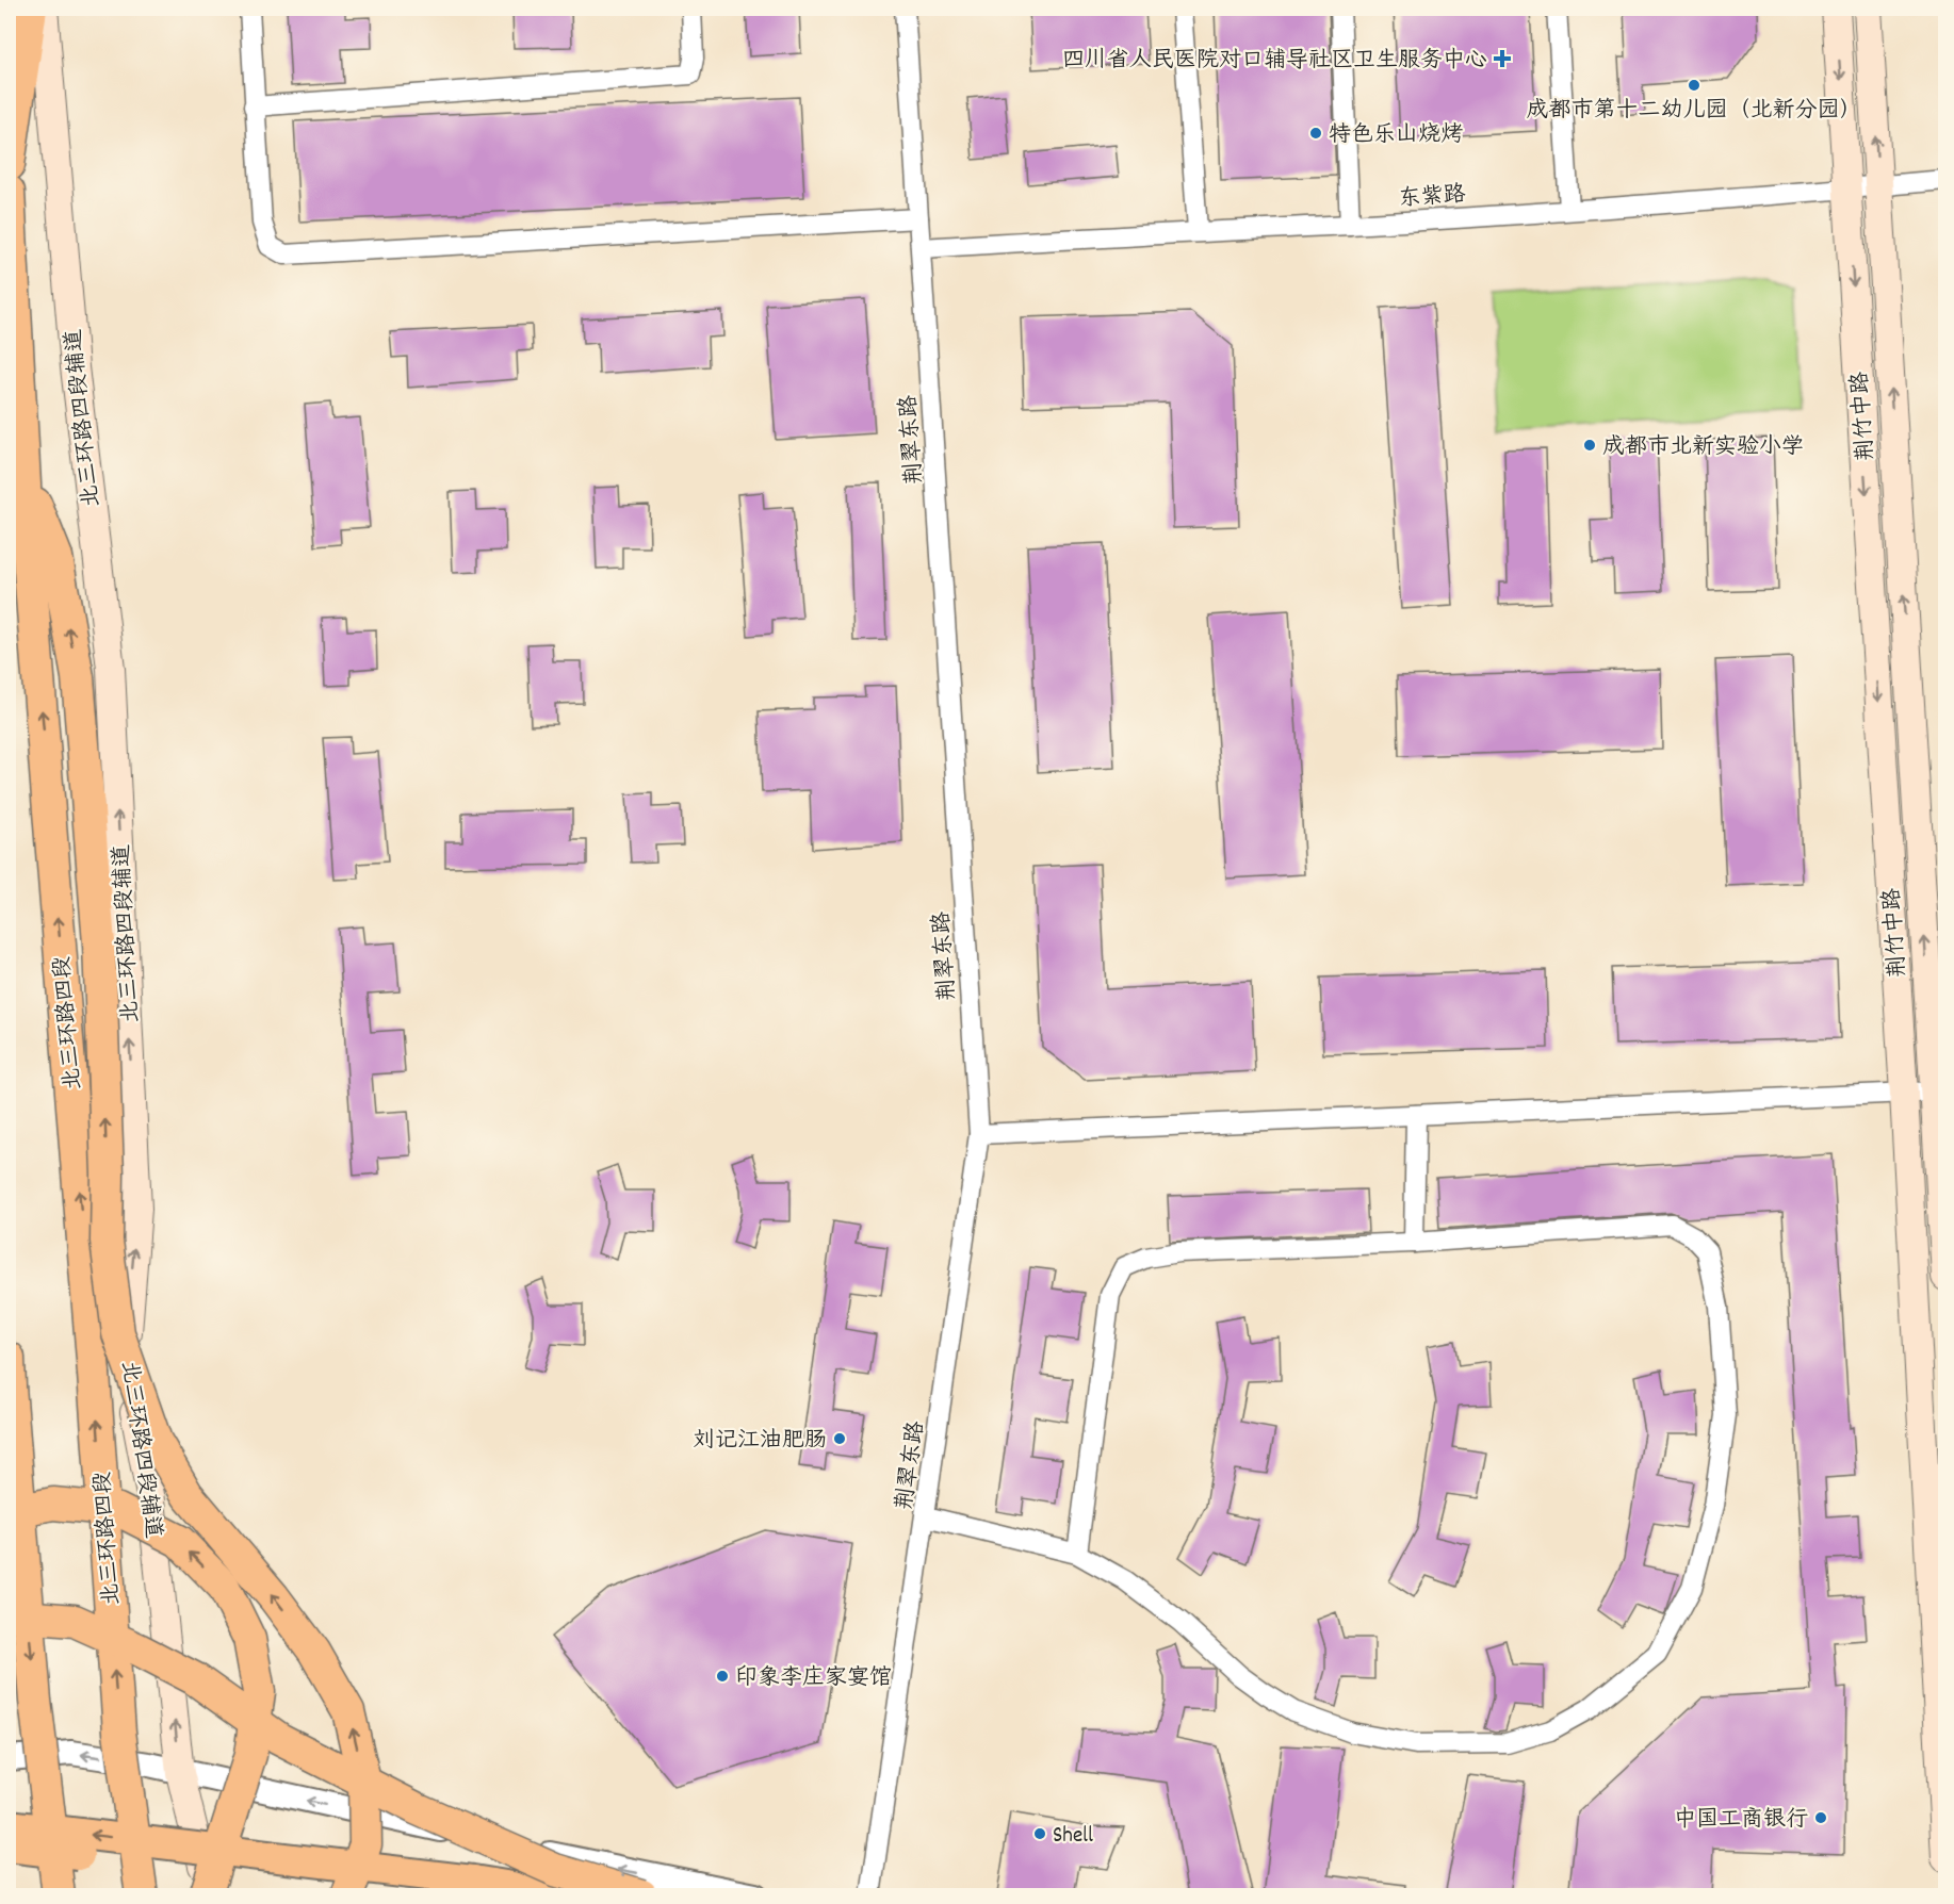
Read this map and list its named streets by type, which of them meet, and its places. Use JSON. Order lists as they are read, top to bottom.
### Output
{
  "streets": {
    "highway": ["北三环路四段"],
    "main road": ["荆竹中路", "北三环路四段辅道"],
    "street": ["东紫路", "荆翠东路"]
  },
  "crossings": [
    ["东紫路", "荆竹中路"],
    ["东紫路", "荆翠东路"]
  ],
  "one_way": ["北三环路四段辅道"],
  "places": {
    "health": ["四川省人民医院对口辅导社区卫生服务中心"],
    "other": [
      "成都市第十二幼儿园（北新分园）",
      "特色乐山烧烤",
      "成都市北新实验小学",
      "刘记江油肥肠",
      "印象李庄家宴馆",
      "中国工商银行",
      "Shell"
    ]
  }
}
